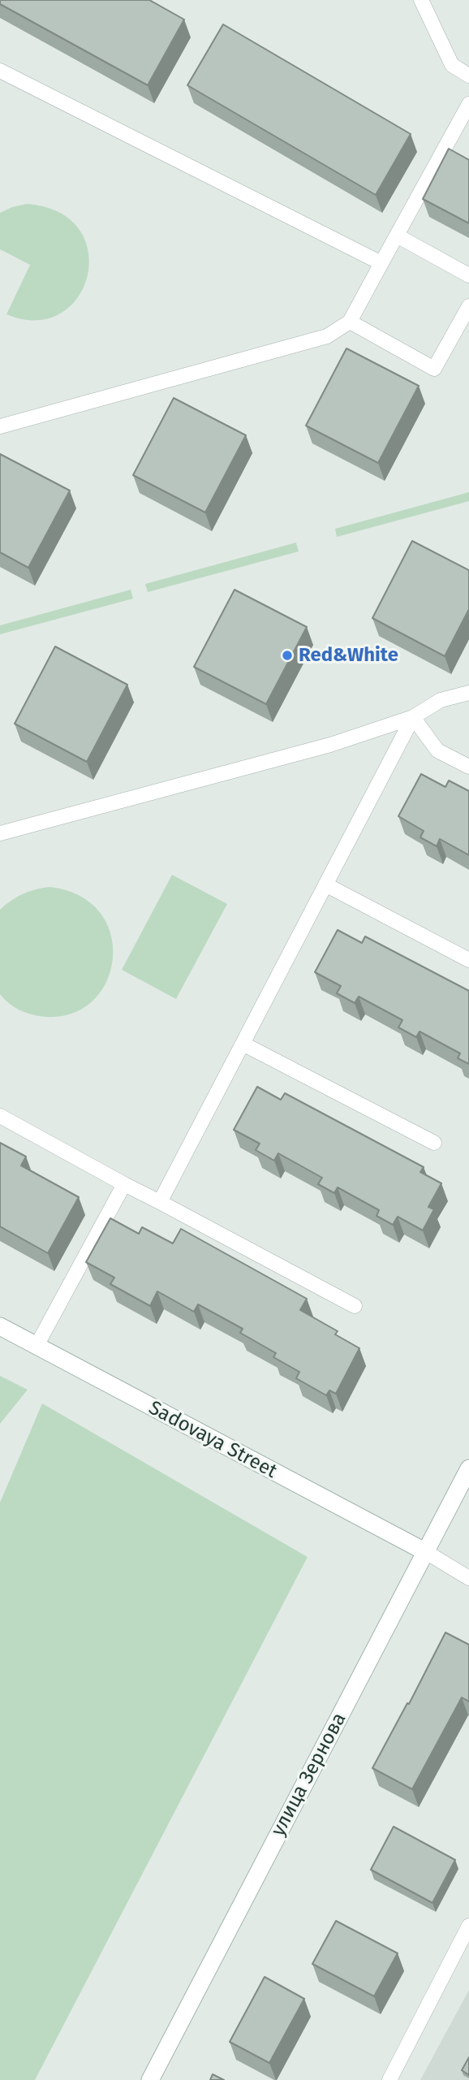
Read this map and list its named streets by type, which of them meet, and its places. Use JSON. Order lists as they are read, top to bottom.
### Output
{
  "streets": {
    "main road": ["Sadovaya Street", "улица Зернова"]
  },
  "crossings": [
    ["Sadovaya Street", "улица Зернова"]
  ],
  "places": ["Red&White"]
}
